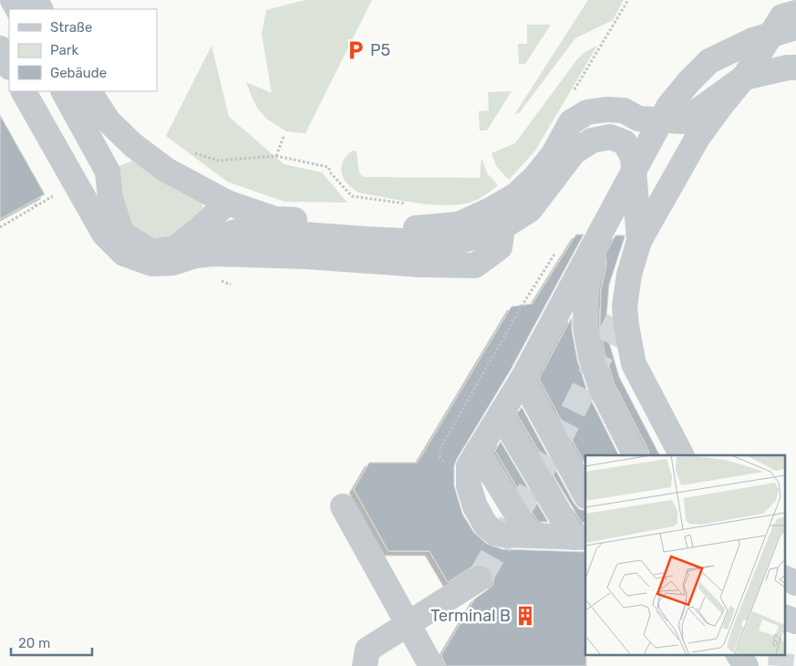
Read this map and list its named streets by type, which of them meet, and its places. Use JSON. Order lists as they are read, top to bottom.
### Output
{
  "places": {
    "parking": ["P5"],
    "building": ["Terminal B"]
  },
  "legend": ["Straße", "Park", "Gebäude"],
  "scale_bar": "20 m"
}
